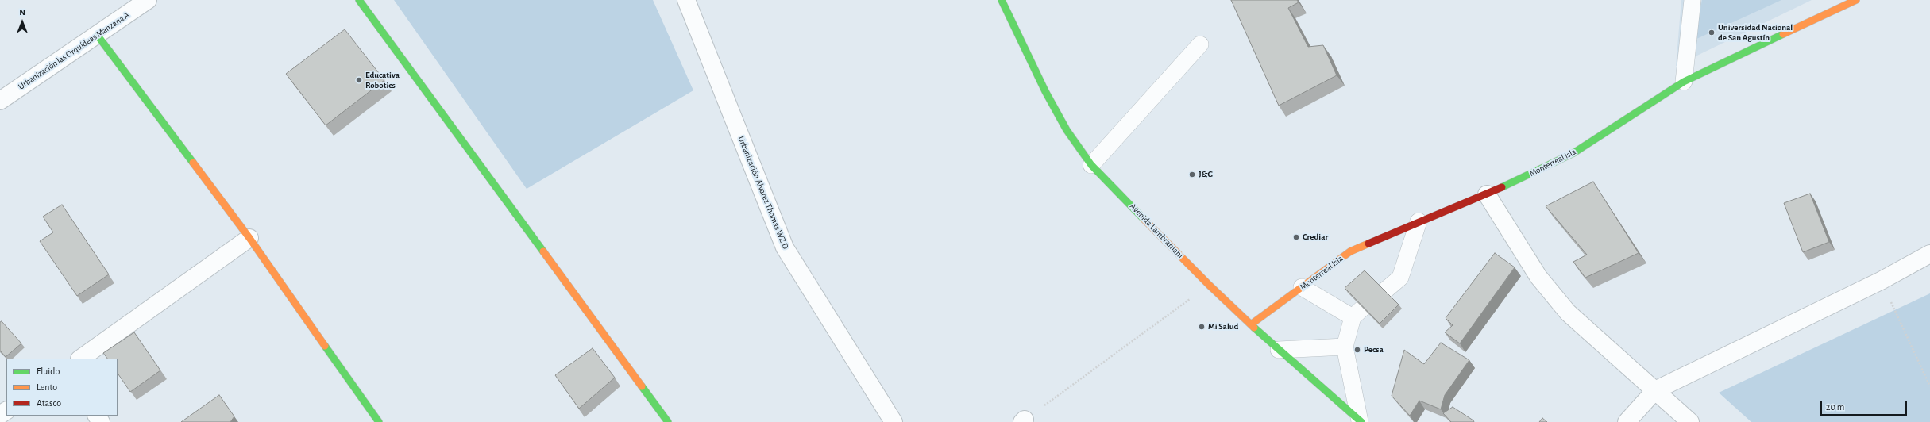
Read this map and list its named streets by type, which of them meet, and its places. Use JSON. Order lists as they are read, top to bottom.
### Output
{
  "streets": {
    "street": [
      "Urbanización las Orquídeas Manzana A",
      "Monterreal Isla",
      "Urbanización Alvarez Thomas WZ D",
      "Avenida Lambramani"
    ]
  },
  "crossings": [
    ["Monterreal Isla", "Avenida Lambramani"]
  ],
  "places": [
    "Universidad Nacional de San Agustín",
    "Educativa Robotics",
    "J&G",
    "Crediar",
    "Mi Salud",
    "Pecsa"
  ],
  "legend": ["Fluido", "Lento", "Atasco"],
  "scale_bar": "20 m",
  "north": "top"
}
